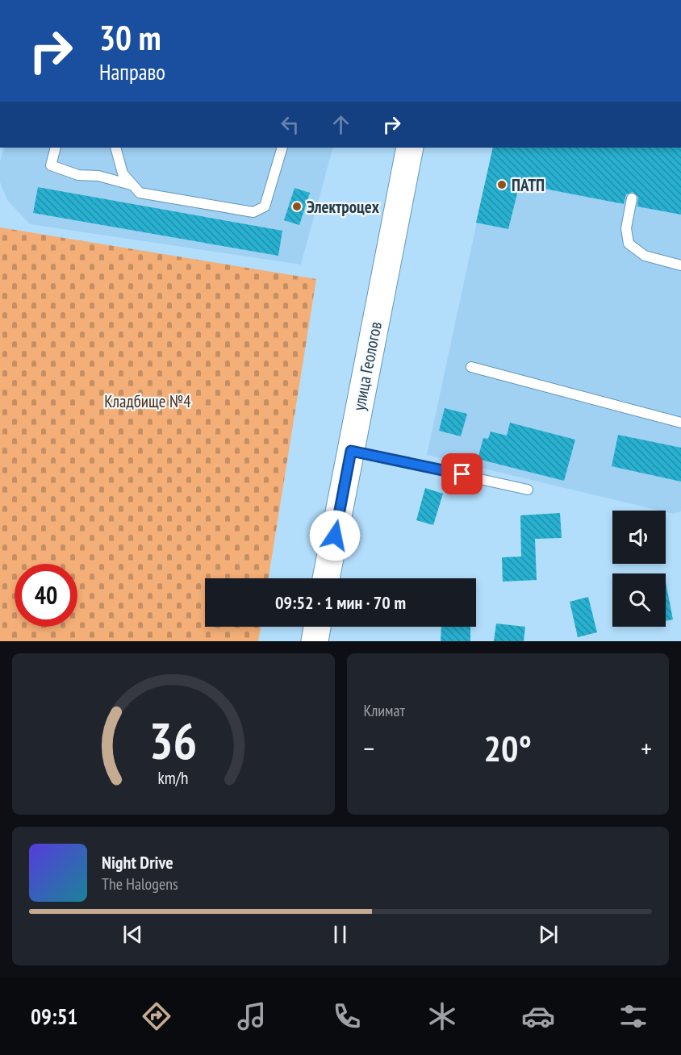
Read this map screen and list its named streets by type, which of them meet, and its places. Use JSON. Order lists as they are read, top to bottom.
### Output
{
  "streets": {
    "street": ["улица Геологов"]
  },
  "parks": ["Кладбище №4"],
  "places": ["ПАТП", "Электроцех"],
  "page": {
    "turn": ["30 m", "Направо"],
    "limit": "40",
    "trip": "09:52 · 1 мин · 70 m",
    "tile": "Климат",
    "heat": ["−", "20°", "+"],
    "song": ["Night Drive", "The Halogens"],
    "tabs": "09:51",
    "gauge": ["36", "km/h"]
  }
}
